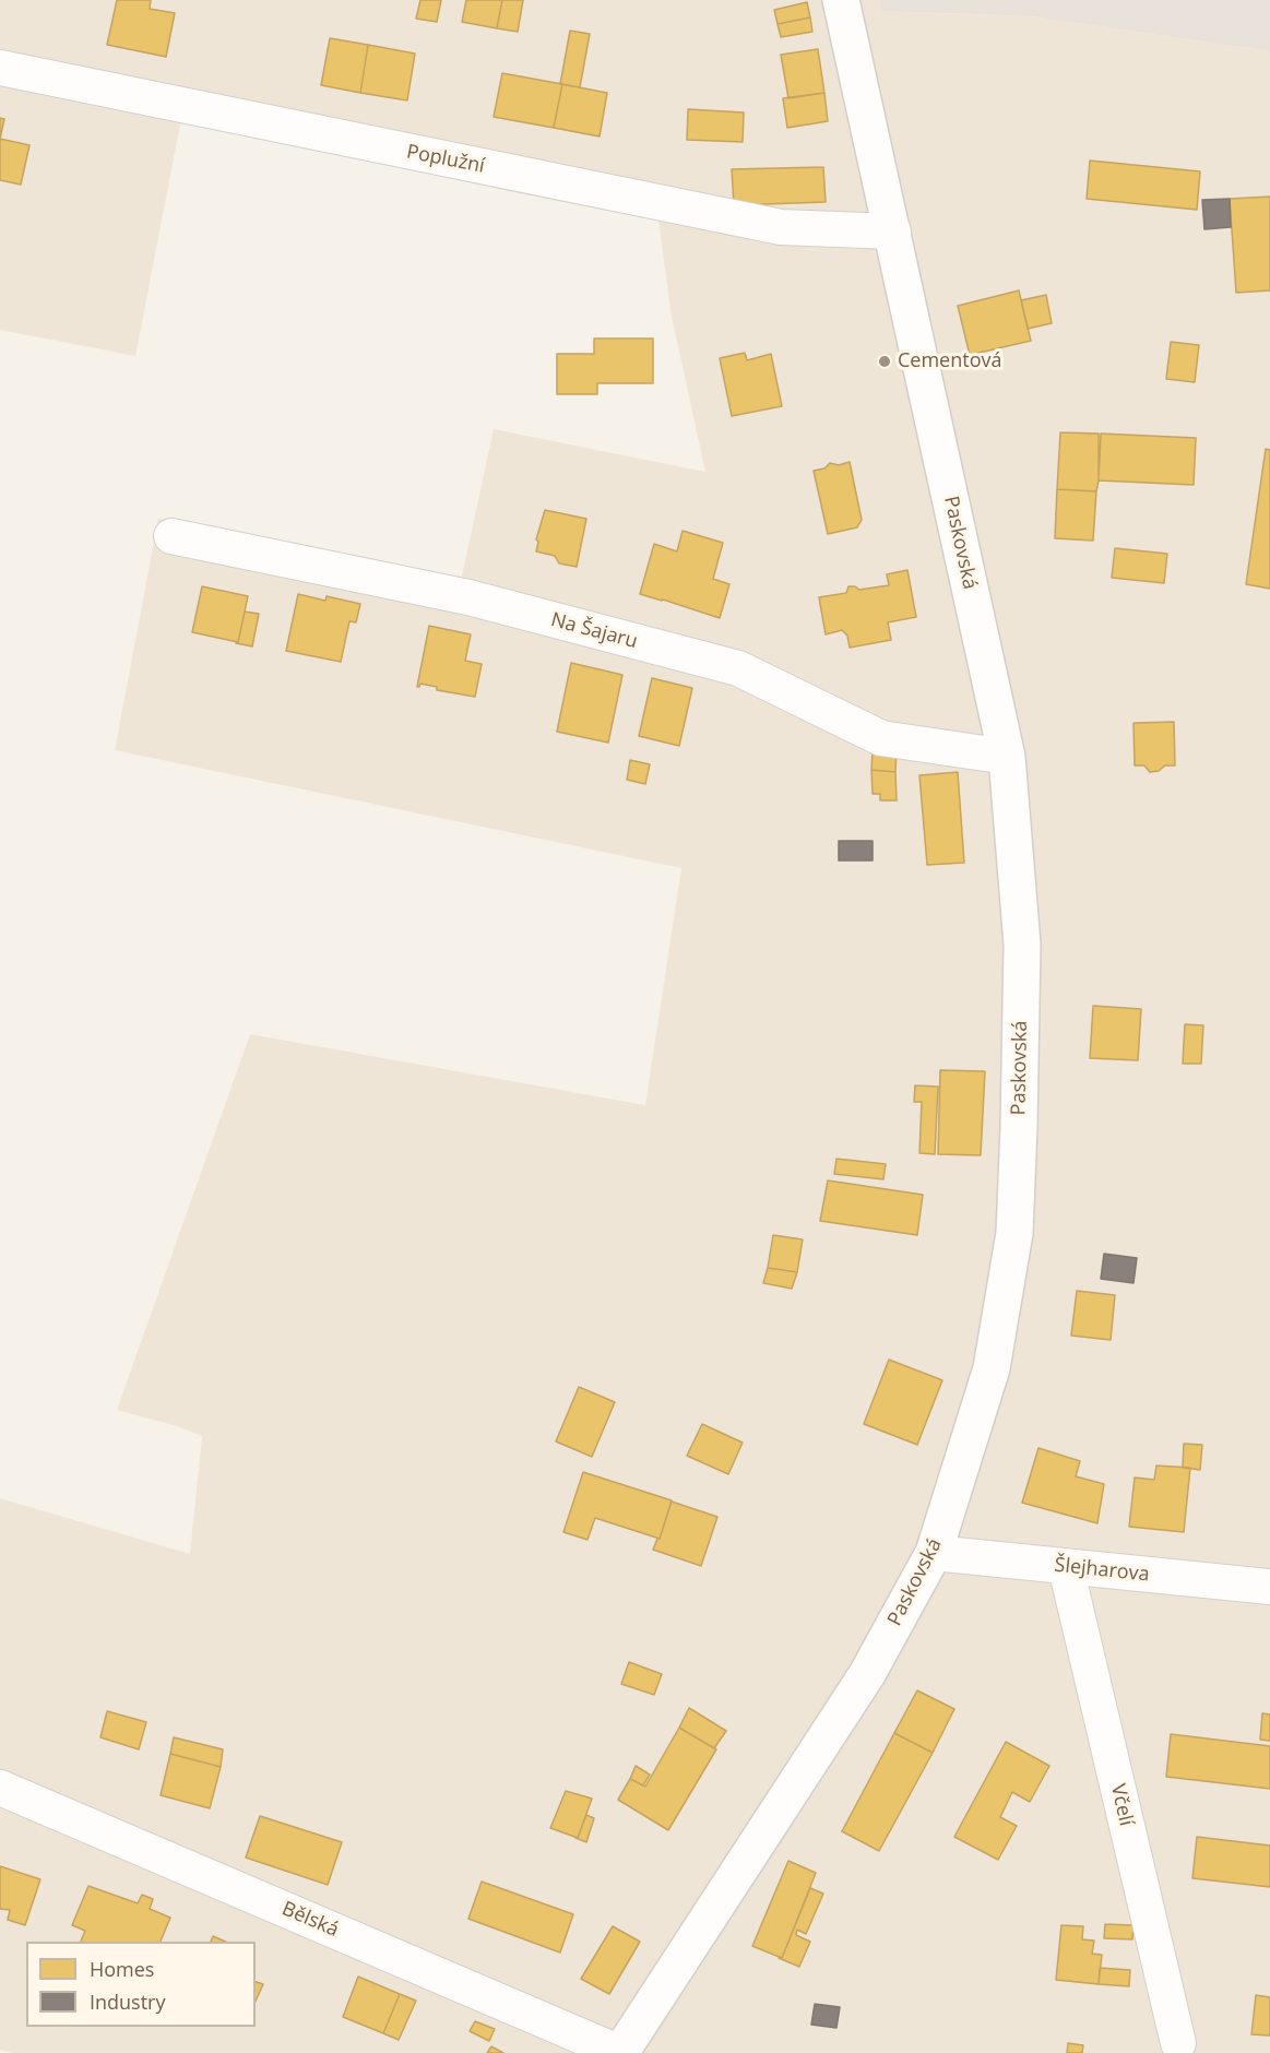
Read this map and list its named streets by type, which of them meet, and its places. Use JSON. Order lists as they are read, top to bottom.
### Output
{
  "streets": {
    "street": [
      "Poplužní",
      "Paskovská",
      "Na Šajaru",
      "Šlejharova",
      "Včelí",
      "Bělská"
    ]
  },
  "crossings": [
    ["Poplužní", "Paskovská"],
    ["Paskovská", "Na Šajaru"],
    ["Paskovská", "Šlejharova"],
    ["Paskovská", "Bělská"],
    ["Šlejharova", "Včelí"]
  ],
  "places": ["Cementová"],
  "legend": ["Homes", "Industry"]
}
